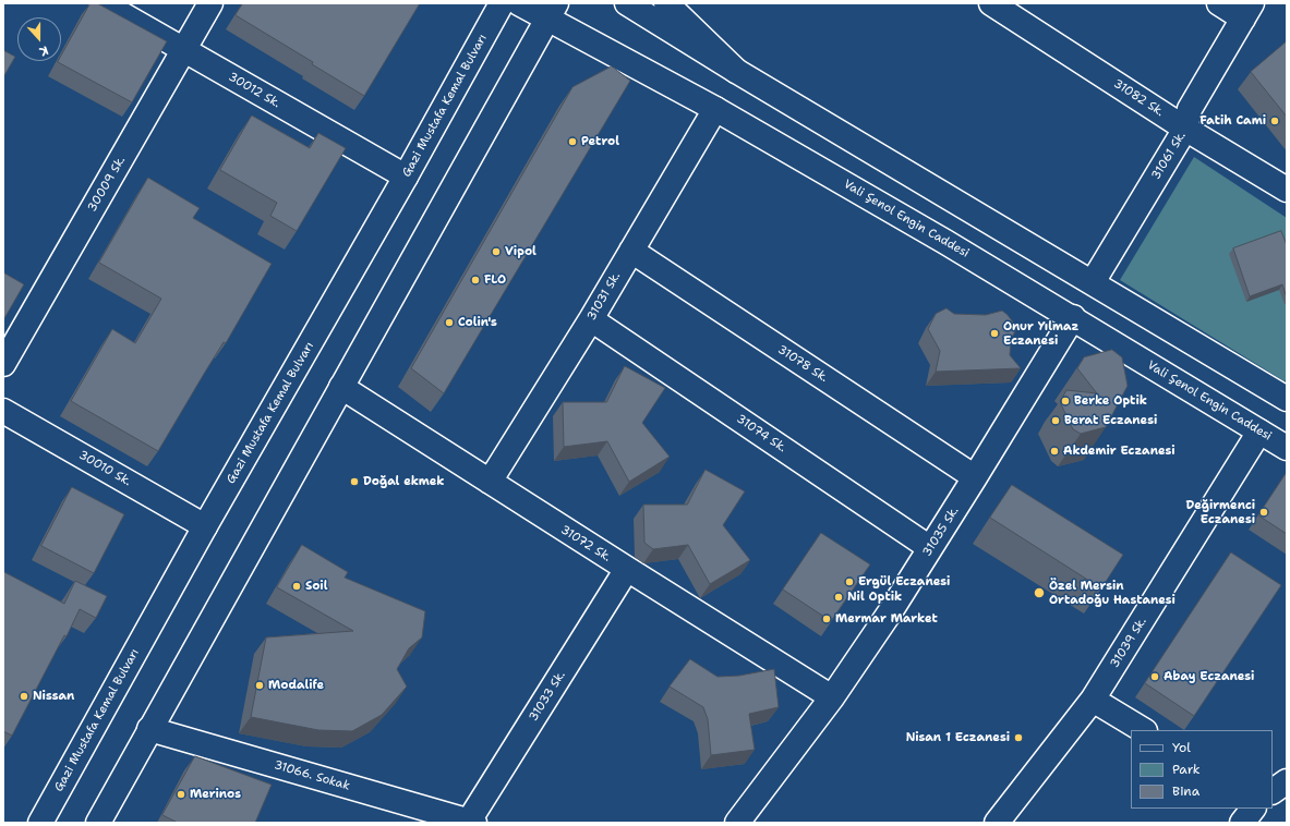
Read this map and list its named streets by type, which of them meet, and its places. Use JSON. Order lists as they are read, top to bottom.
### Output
{
  "streets": {
    "main road": [
      "30012 Sk.",
      "31082 Sk.",
      "Gazi Mustafa Kemal Bulvarı",
      "31061 Sk.",
      "30009 Sk.",
      "Vali Şenol Engin Caddesi",
      "31031 Sk.",
      "31078 Sk.",
      "31074 Sk.",
      "30010 Sk.",
      "31035 Sk.",
      "31072 Sk.",
      "31039 Sk.",
      "31033 Sk.",
      "31066. Sokak"
    ]
  },
  "crossings": [
    ["30012 Sk.", "Gazi Mustafa Kemal Bulvarı"],
    ["30012 Sk.", "30009 Sk."],
    ["31082 Sk.", "31061 Sk."],
    ["Gazi Mustafa Kemal Bulvarı", "30010 Sk."],
    ["Vali Şenol Engin Caddesi", "31031 Sk."],
    ["Vali Şenol Engin Caddesi", "31035 Sk."],
    ["Vali Şenol Engin Caddesi", "31039 Sk."],
    ["31031 Sk.", "31078 Sk."],
    ["31031 Sk.", "31074 Sk."],
    ["31031 Sk.", "31072 Sk."],
    ["31078 Sk.", "31035 Sk."],
    ["31074 Sk.", "31035 Sk."],
    ["31035 Sk.", "31072 Sk."],
    ["31072 Sk.", "31033 Sk."],
    ["31033 Sk.", "31066. Sokak"]
  ],
  "places": [
    "Fatih Cami",
    "Petrol",
    "Vipol",
    "FLO",
    "Colin's",
    "Onur Yılmaz Eczanesi",
    "Berke Optik",
    "Berat Eczanesi",
    "Akdemir Eczanesi",
    "Doğal ekmek",
    "Değirmenci Eczanesi",
    "Ergül Eczanesi",
    "Soil",
    "Özel Mersin Ortadoğu Hastanesi",
    "Nil Optik",
    "Mermar Market",
    "Abay Eczanesi",
    "Modalife",
    "Nissan",
    "Nisan 1 Eczanesi",
    "Merinos"
  ],
  "legend": ["Yol", "Park", "Bina"],
  "north": "bottom"
}
